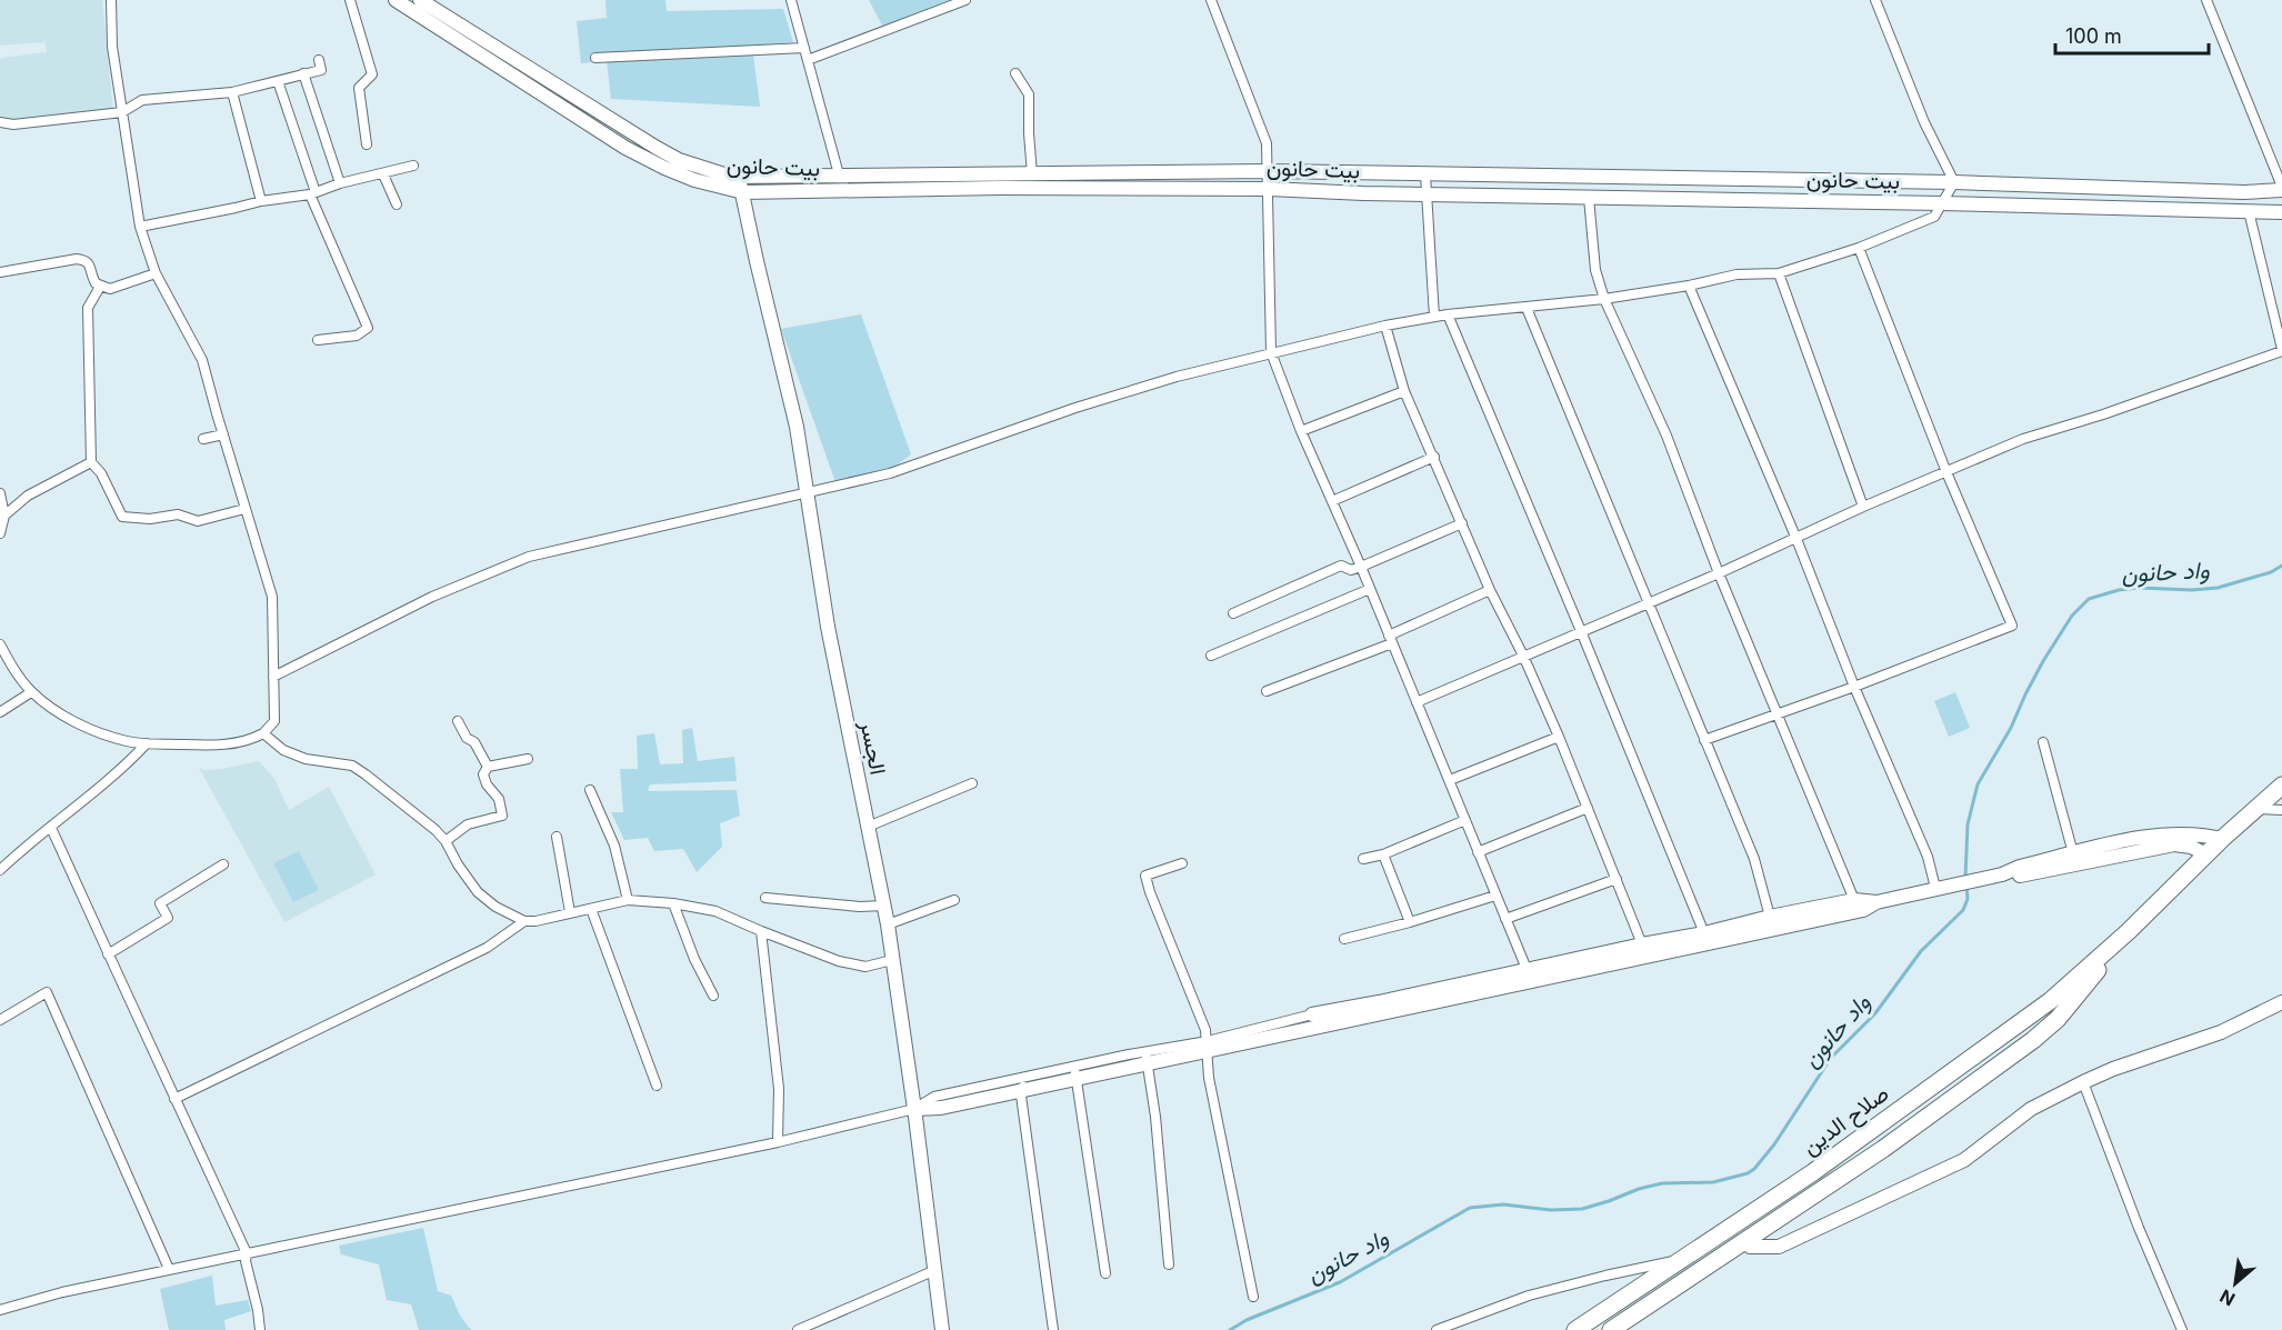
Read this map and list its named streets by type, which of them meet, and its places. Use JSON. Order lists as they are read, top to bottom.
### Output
{
  "streets": {
    "highway": ["صلاح الدين"],
    "street": ["بيت حانون", "الجسر"]
  },
  "crossings": [
    ["بيت حانون", "الجسر"]
  ],
  "water": ["واد حانون"],
  "scale_bar": "100 m",
  "north": "bottom left"
}
